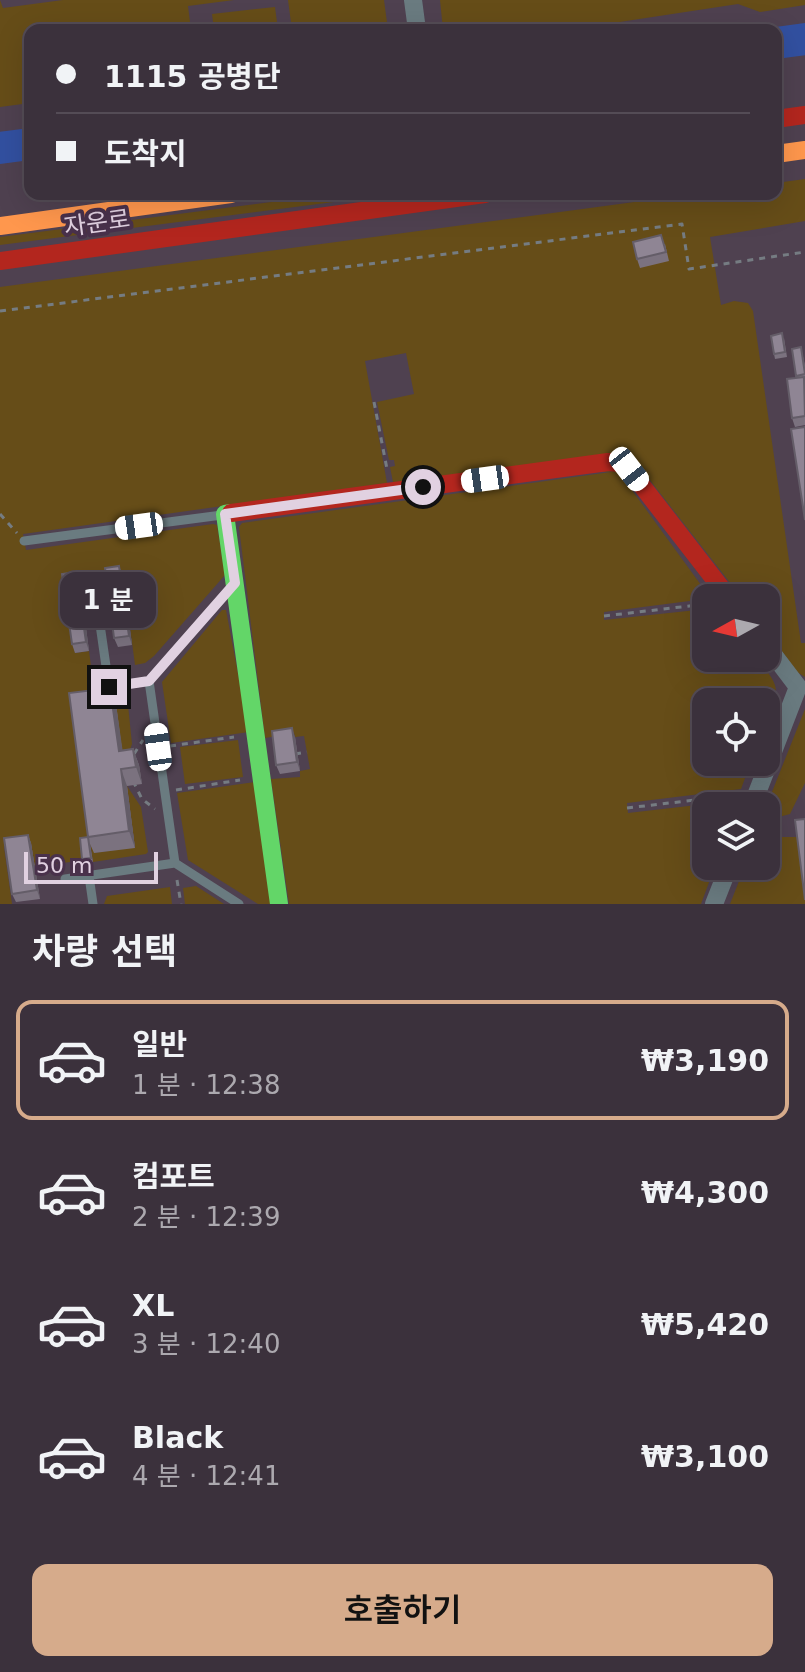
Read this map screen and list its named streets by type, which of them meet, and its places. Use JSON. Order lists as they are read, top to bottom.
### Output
{
  "streets": {
    "street": ["자운로"]
  },
  "scale_bar": "50 m",
  "north": "left",
  "page": {
    "banner": ["1115 공병단", "도착지"],
    "bubble": "1 분",
    "scale": "50 m",
    "heading": "차량 선택",
    "list": [
      {
        "name": "일반",
        "note": "1 분 · 12:38",
        "value": "₩3,190"
      },
      {
        "name": "컴포트",
        "note": "2 분 · 12:39",
        "value": "₩4,300"
      },
      {
        "name": "XL",
        "note": "3 분 · 12:40",
        "value": "₩5,420"
      },
      {
        "name": "Black",
        "note": "4 분 · 12:41",
        "value": "₩3,100"
      }
    ],
    "buttons": "호출하기"
  }
}
